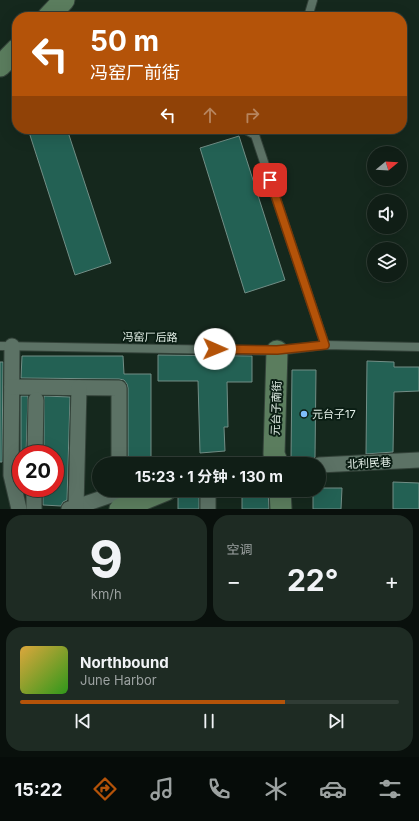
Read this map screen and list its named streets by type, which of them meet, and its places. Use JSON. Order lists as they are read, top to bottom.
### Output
{
  "streets": {
    "street": ["元台子南街", "北利民巷"],
    "lane": ["冯窑厂后路"]
  },
  "crossings": [
    ["冯窑厂后路", "元台子南街"]
  ],
  "places": ["元台子17"],
  "north": "right",
  "page": {
    "turn": ["50 m", "冯窑厂前街"],
    "limit": "20",
    "trip": "15:23 · 1 分钟 · 130 m",
    "tile": [
      ["9", "km/h"],
      "空调"
    ],
    "heat": ["−", "22°", "+"],
    "song": ["Northbound", "June Harbor"],
    "tabs": "15:22"
  }
}
